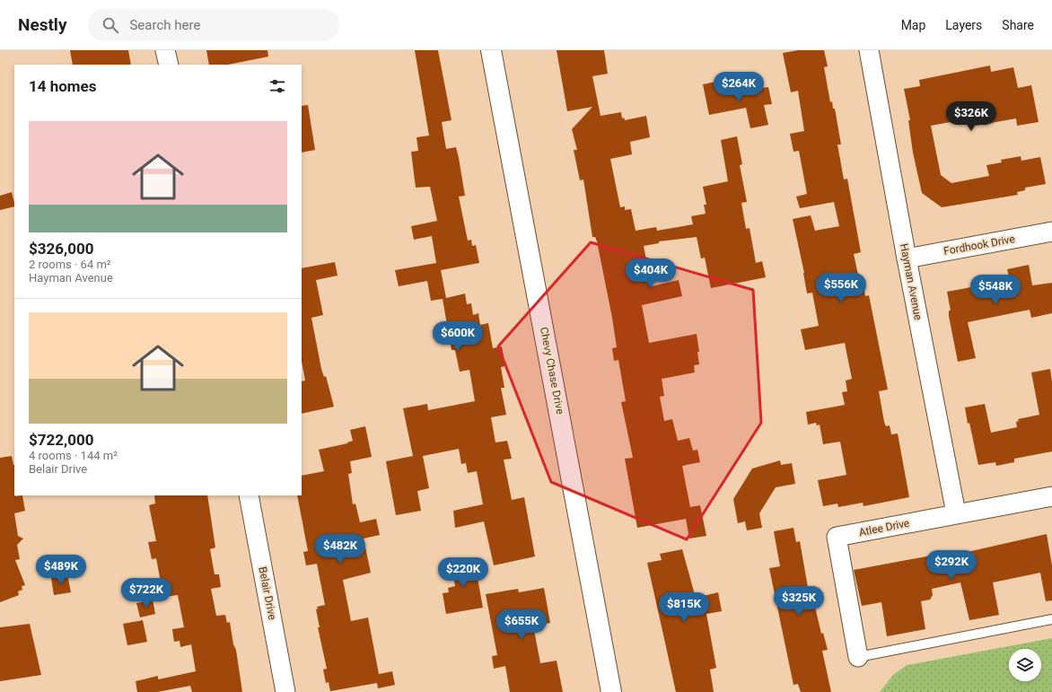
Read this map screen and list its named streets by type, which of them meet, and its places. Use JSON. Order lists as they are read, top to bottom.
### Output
{
  "streets": {
    "main road": ["Chevy Chase Drive"],
    "street": [
      "Fordhook Drive",
      "Hayman Avenue",
      "Atlee Drive",
      "Belair Drive"
    ]
  },
  "crossings": [
    ["Fordhook Drive", "Hayman Avenue"],
    ["Hayman Avenue", "Atlee Drive"]
  ],
  "page": {
    "header": "Nestly",
    "search": "Search here",
    "nav": ["Map", "Layers", "Share"],
    "heading": "14 homes",
    "price": [
      "$264K",
      "$326K",
      "$404K",
      "$556K",
      "$548K",
      "$600K",
      "$482K",
      "$292K",
      "$489K",
      "$220K",
      "$722K",
      "$325K",
      "$815K",
      "$655K"
    ],
    "list": [
      {
        "name": "$326,000",
        "note": "2 rooms · 64 m² · Hayman Avenue"
      },
      {
        "name": "$722,000",
        "note": "4 rooms · 144 m² · Belair Drive"
      }
    ]
  }
}
